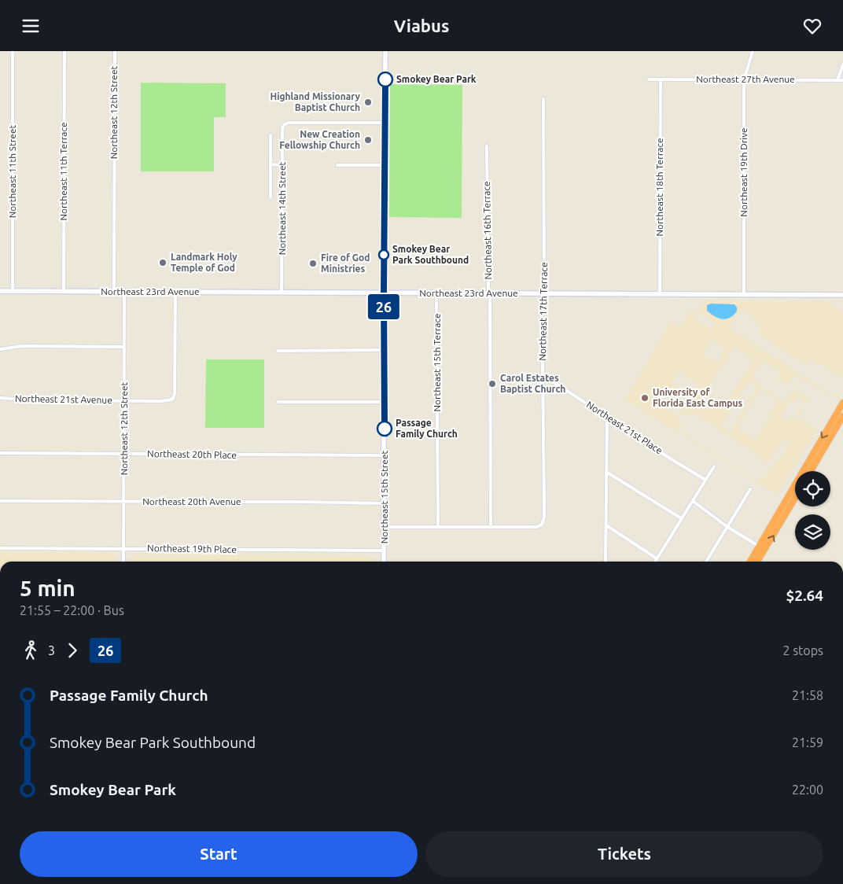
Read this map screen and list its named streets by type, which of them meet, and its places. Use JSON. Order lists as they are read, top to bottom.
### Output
{
  "streets": {
    "main road": ["Northeast 23rd Avenue", "Northeast 15th Street"],
    "street": [
      "Northeast 27th Avenue",
      "Northeast 12th Street",
      "Northeast 11th Street",
      "Northeast 11th Terrace",
      "Northeast 19th Drive",
      "Northeast 18th Terrace",
      "Northeast 14th Street",
      "Northeast 16th Terrace",
      "Northeast 17th Terrace",
      "Northeast 15th Terrace",
      "Northeast 21st Avenue",
      "Northeast 21st Place",
      "Northeast 20th Place",
      "Northeast 20th Avenue",
      "Northeast 19th Place"
    ]
  },
  "crossings": [
    ["Northeast 27th Avenue", "Northeast 19th Drive"],
    ["Northeast 27th Avenue", "Northeast 18th Terrace"],
    ["Northeast 12th Street", "Northeast 23rd Avenue"],
    ["Northeast 12th Street", "Northeast 21st Avenue"],
    ["Northeast 12th Street", "Northeast 20th Place"],
    ["Northeast 12th Street", "Northeast 20th Avenue"],
    ["Northeast 12th Street", "Northeast 19th Place"],
    ["Northeast 11th Street", "Northeast 23rd Avenue"],
    ["Northeast 11th Terrace", "Northeast 23rd Avenue"],
    ["Northeast 19th Drive", "Northeast 23rd Avenue"],
    ["Northeast 18th Terrace", "Northeast 23rd Avenue"],
    ["Northeast 14th Street", "Northeast 23rd Avenue"],
    ["Northeast 14th Street", "Northeast 15th Street"],
    ["Northeast 16th Terrace", "Northeast 23rd Avenue"],
    ["Northeast 16th Terrace", "Northeast 17th Terrace"],
    ["Northeast 23rd Avenue", "Northeast 17th Terrace"],
    ["Northeast 23rd Avenue", "Northeast 15th Terrace"],
    ["Northeast 23rd Avenue", "Northeast 21st Avenue"],
    ["Northeast 23rd Avenue", "Northeast 15th Street"],
    ["Northeast 17th Terrace", "Northeast 21st Place"],
    ["Northeast 20th Place", "Northeast 15th Street"],
    ["Northeast 15th Street", "Northeast 20th Avenue"],
    ["Northeast 15th Street", "Northeast 19th Place"]
  ],
  "places": [
    "Smokey Bear Park",
    "Highland Missionary Baptist Church",
    "New Creation Fellowship Church",
    "Smokey Bear Park Southbound",
    "Landmark Holy Temple of God",
    "Fire of God Ministries",
    "Carol Estates Baptist Church",
    "University of Florida East Campus",
    "Passage Family Church"
  ],
  "lines": ["bus line 26"],
  "page": {
    "header": "Viabus",
    "on_map": "26",
    "heading": ["5 min", "21:55 – 22:00 · Bus", "$2.64"],
    "legs": ["3", "26", "2 stops"],
    "list": [
      {
        "name": "Passage Family Church",
        "value": "21:58"
      },
      {
        "name": "Smokey Bear Park Southbound",
        "value": "21:59"
      },
      {
        "name": "Smokey Bear Park",
        "value": "22:00"
      }
    ],
    "buttons": ["Start", "Tickets"]
  }
}
